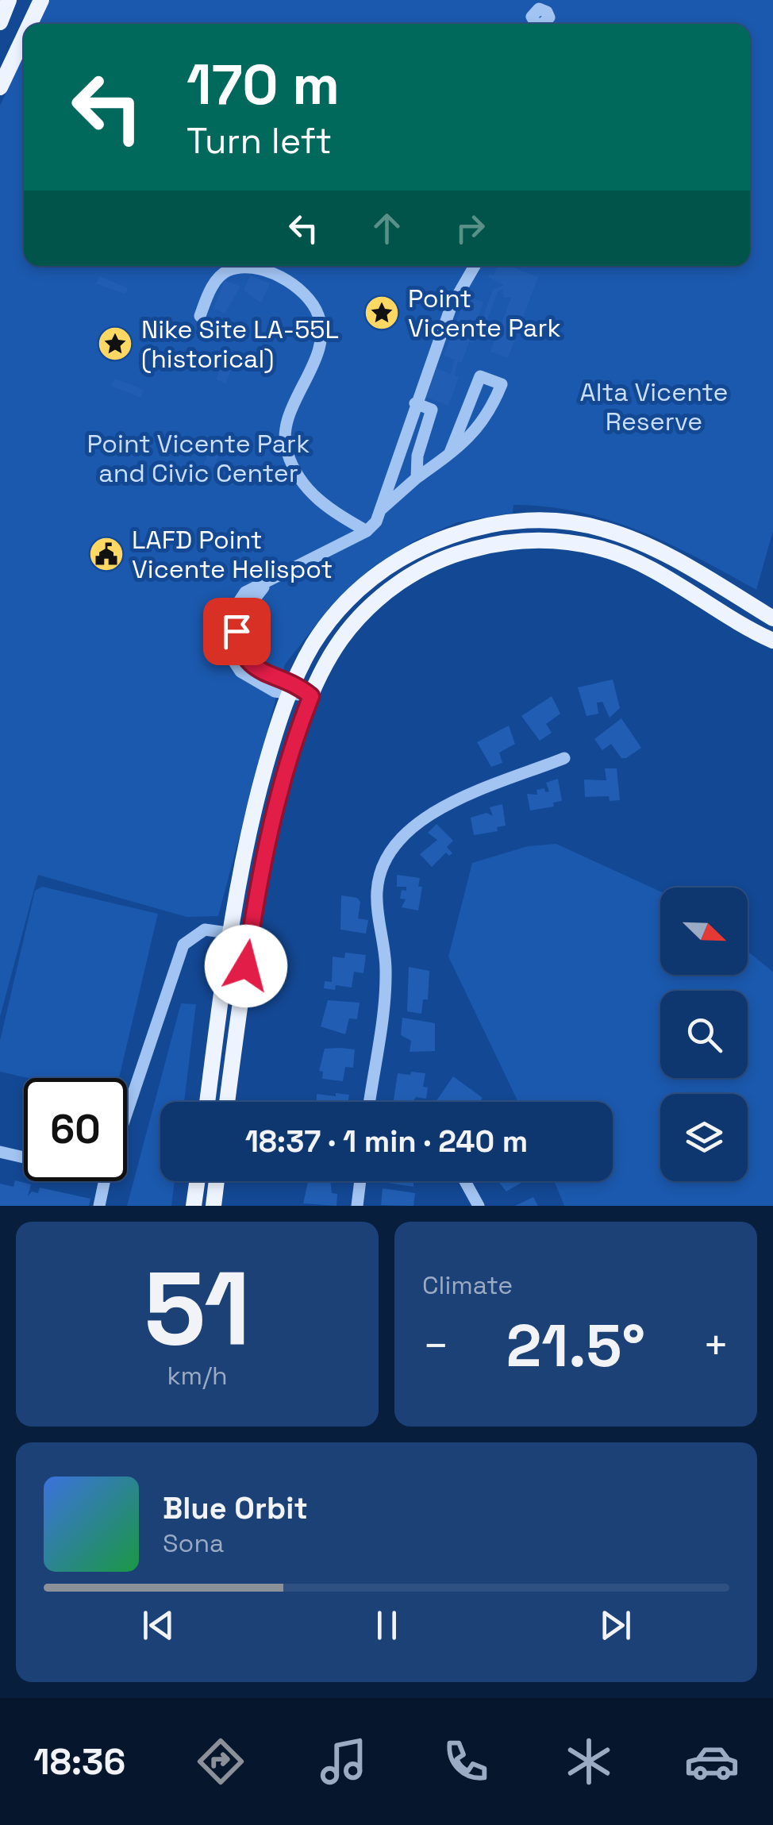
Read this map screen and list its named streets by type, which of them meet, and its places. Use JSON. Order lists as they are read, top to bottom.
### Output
{
  "parks": ["Alta Vicente Reserve", "Point Vicente Park and Civic Center"],
  "places": {
    "place": ["Point Vicente Park", "Nike Site LA-55L (historical)"],
    "public building": ["LAFD Point Vicente Helispot"]
  },
  "north": "bottom right",
  "page": {
    "turn": ["170 m", "Turn left"],
    "limit": "60",
    "trip": "18:37 · 1 min · 240 m",
    "tile": [
      ["51", "km/h"],
      "Climate"
    ],
    "heat": ["−", "21.5°", "+"],
    "song": ["Blue Orbit", "Sona"],
    "tabs": "18:36"
  }
}
